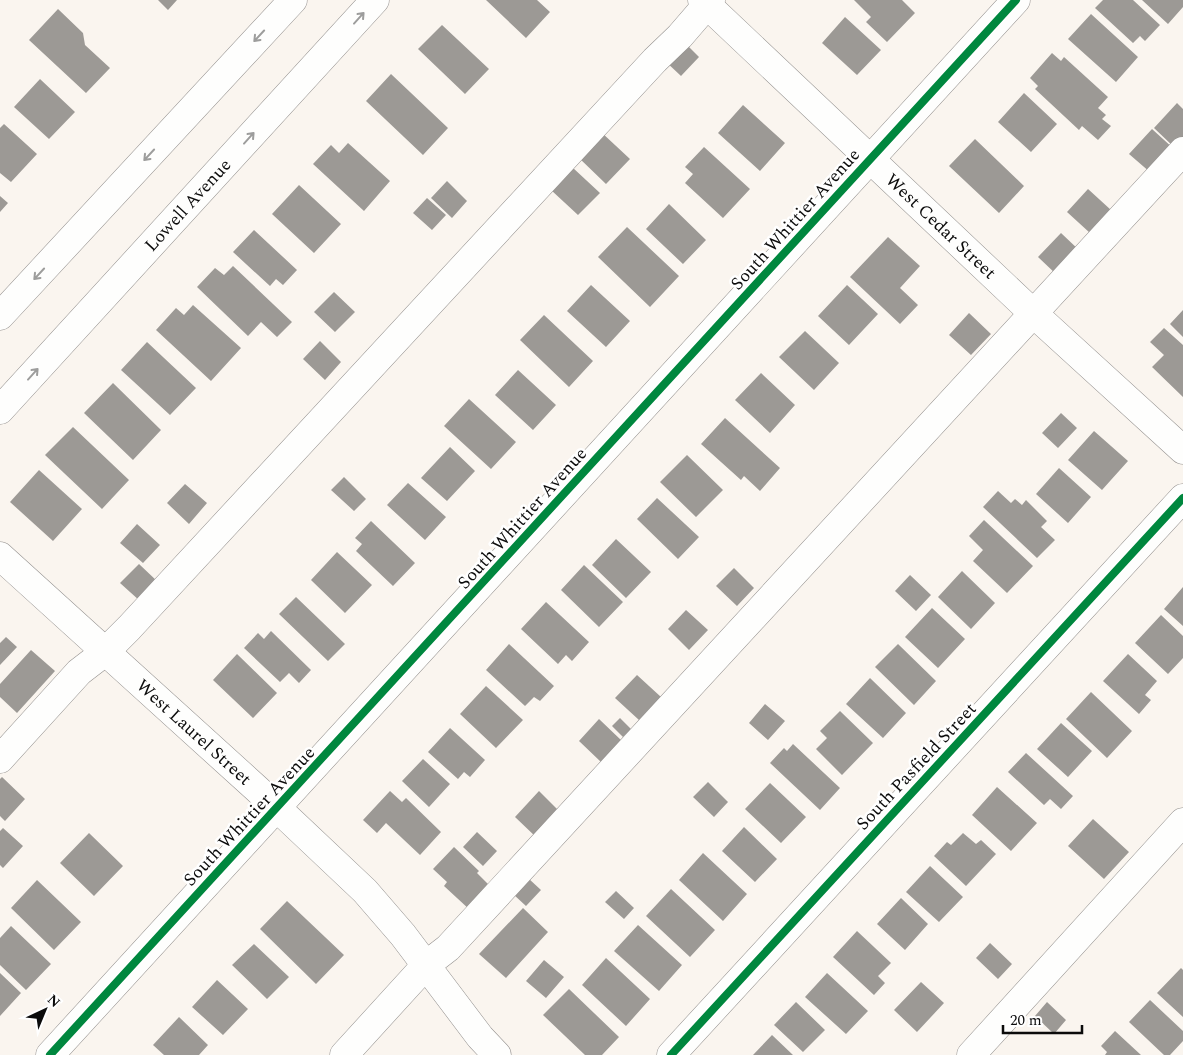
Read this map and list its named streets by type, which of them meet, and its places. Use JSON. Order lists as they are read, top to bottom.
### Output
{
  "streets": {
    "street": [
      "Lowell Avenue",
      "South Whittier Avenue",
      "West Cedar Street",
      "West Laurel Street",
      "South Pasfield Street"
    ]
  },
  "crossings": [
    ["South Whittier Avenue", "West Cedar Street"],
    ["South Whittier Avenue", "West Laurel Street"]
  ],
  "scale_bar": "20 m",
  "north": "top right"
}
